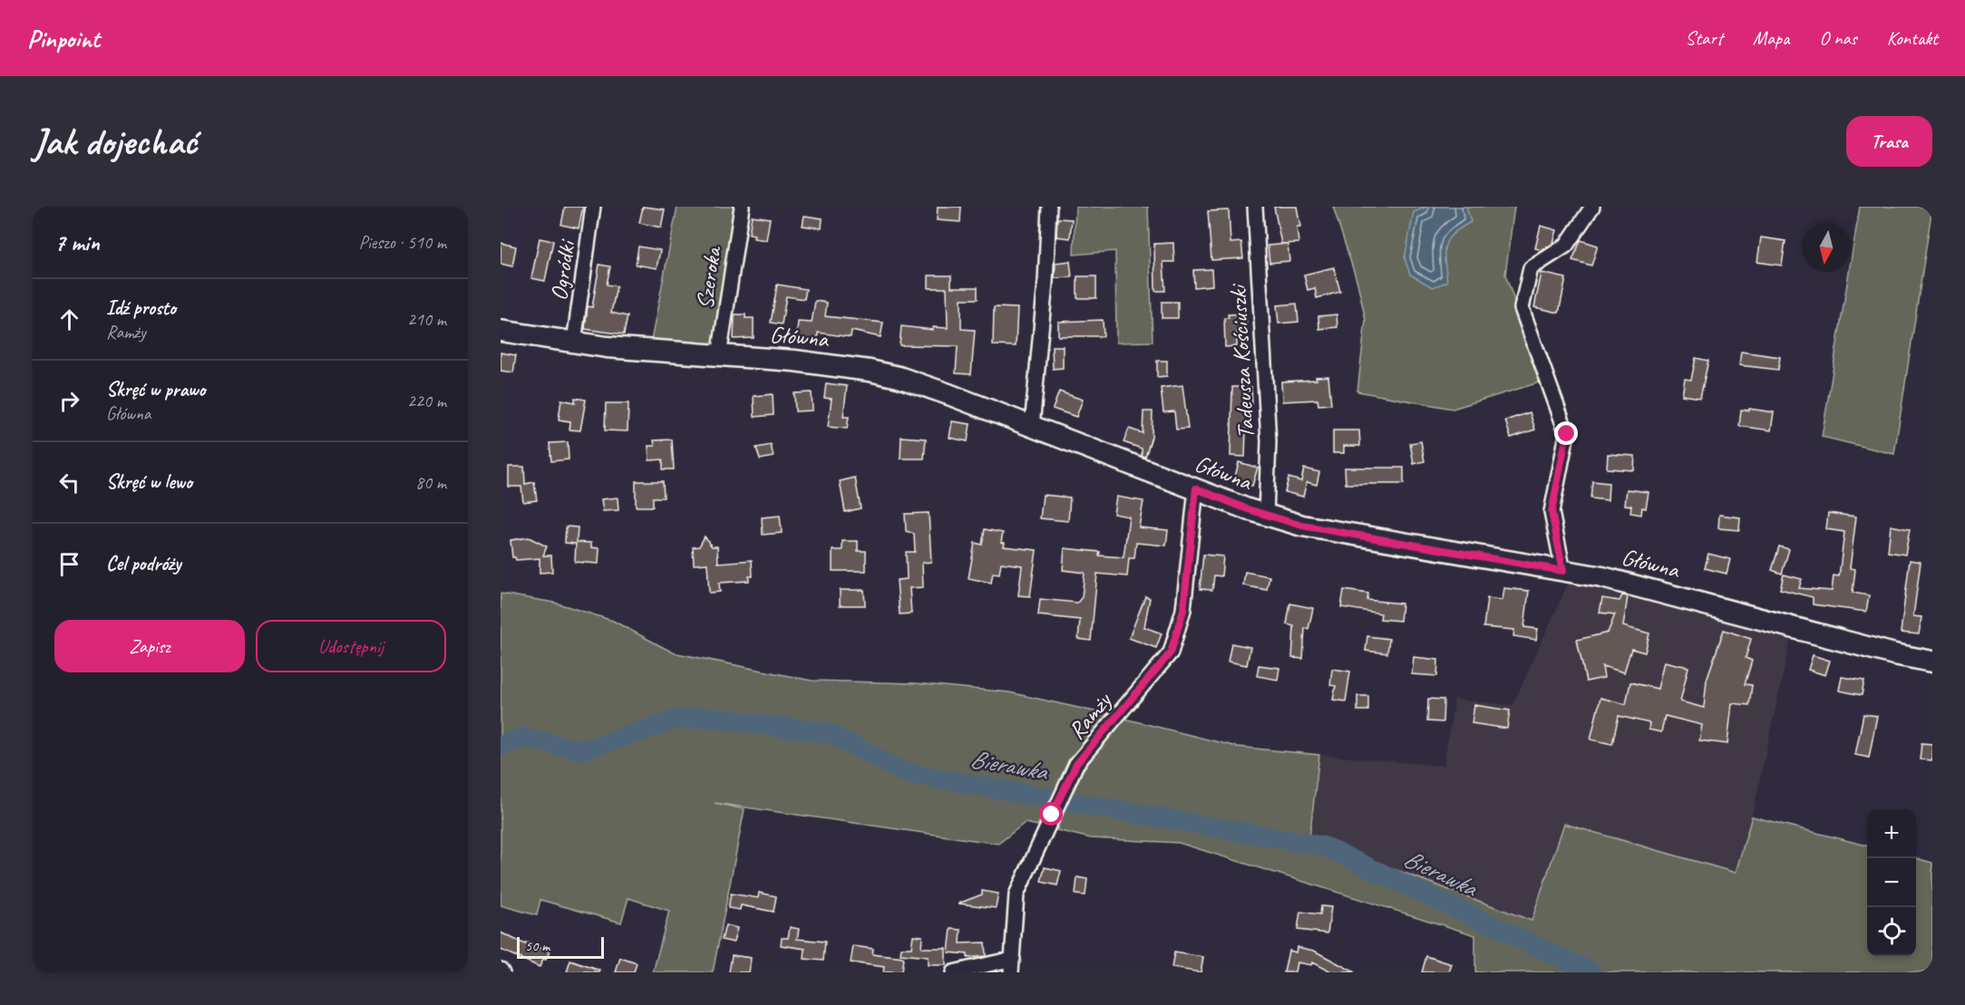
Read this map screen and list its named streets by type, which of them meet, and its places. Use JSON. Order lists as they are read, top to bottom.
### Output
{
  "streets": {
    "main road": ["Główna"],
    "street": [
      "Ogródki",
      "Szeroka",
      "Tadeusza Kościuszki",
      "Ramży"
    ]
  },
  "crossings": [
    ["Ogródki", "Główna"],
    ["Szeroka", "Główna"],
    ["Główna", "Tadeusza Kościuszki"],
    ["Główna", "Ramży"]
  ],
  "water": ["Bierawka"],
  "scale_bar": "50 m",
  "north": "bottom",
  "page": {
    "header": "Pinpoint",
    "nav": [
      "Start",
      "Mapa",
      "O nas",
      "Kontakt"
    ],
    "buttons": [
      "Trasa",
      ["Zapisz", "Udostępnij"]
    ],
    "title": "Jak dojechać",
    "heading": ["7 min", "Pieszo · 510 m"],
    "list": [
      ["Idź prosto", "Ramży", "210 m"],
      ["Skręć w prawo", "Główna", "220 m"],
      ["Skręć w lewo", "80 m"],
      "Cel podróży"
    ],
    "map_buttons": ["+", "−"],
    "scale": "50 m"
  }
}
